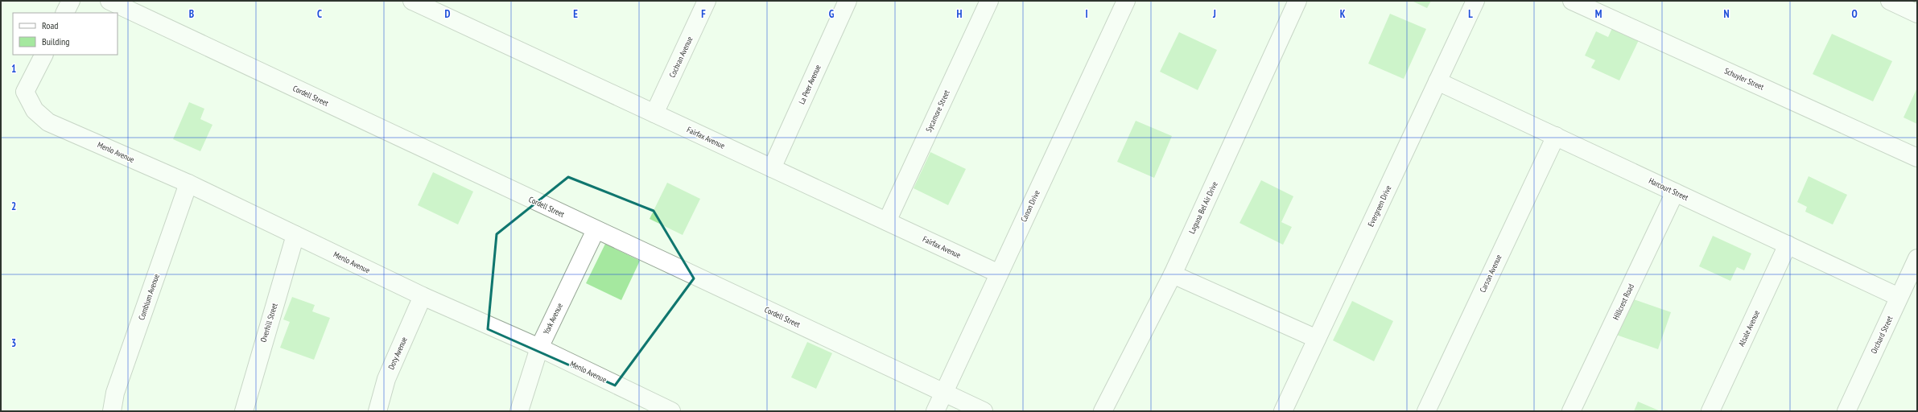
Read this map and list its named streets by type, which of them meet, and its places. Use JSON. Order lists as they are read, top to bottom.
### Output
{
  "streets": {
    "street": [
      "Cochran Avenue",
      "Schuyler Street",
      "La Peer Avenue",
      "Cordell Street",
      "Sycamore Street",
      "Fairfax Avenue",
      "Menlo Avenue",
      "Harcourt Street",
      "Canon Drive",
      "Evergreen Drive",
      "Laguna Bel Air Drive",
      "Carson Avenue",
      "Comblum Avenue",
      "Hillcrest Road",
      "York Avenue",
      "Overhill Street",
      "Alsale Avenue",
      "Orchard Street",
      "Doty Avenue"
    ]
  },
  "crossings": [
    ["Cochran Avenue", "Fairfax Avenue"],
    ["La Peer Avenue", "Fairfax Avenue"],
    ["Cordell Street", "Canon Drive"],
    ["Cordell Street", "York Avenue"],
    ["Sycamore Street", "Fairfax Avenue"],
    ["Fairfax Avenue", "Canon Drive"],
    ["Menlo Avenue", "Comblum Avenue"],
    ["Menlo Avenue", "York Avenue"],
    ["Menlo Avenue", "Overhill Street"],
    ["Menlo Avenue", "Doty Avenue"],
    ["Harcourt Street", "Evergreen Drive"],
    ["Harcourt Street", "Carson Avenue"],
    ["Harcourt Street", "Hillcrest Road"],
    ["Harcourt Street", "Alsale Avenue"],
    ["Harcourt Street", "Orchard Street"]
  ],
  "legend": ["Road", "Building"],
  "grid": {
    "columns": [
      "B",
      "C",
      "D",
      "E",
      "F",
      "G",
      "H",
      "I",
      "J",
      "K",
      "L",
      "M",
      "N",
      "O"
    ],
    "rows": ["1", "2", "3"]
  }
}
